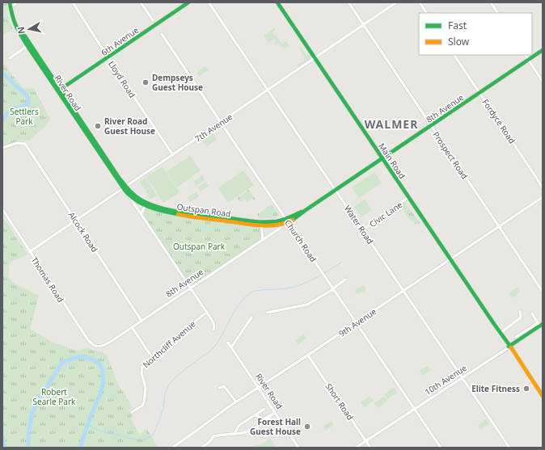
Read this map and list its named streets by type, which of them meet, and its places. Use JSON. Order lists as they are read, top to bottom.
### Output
{
  "streets": {
    "main road": [
      "6th Avenue",
      "River Road",
      "8th Avenue",
      "Main Road",
      "Outspan Road",
      "10th Avenue"
    ],
    "street": [
      "Lloyd Road",
      "Fordyce Road",
      "7th Avenue",
      "Prospect Road",
      "Civic Lane",
      "Water Road",
      "Alcock Road",
      "Church Road",
      "Thomas Road",
      "9th Avenue",
      "Northcliff Avenue",
      "Short Road"
    ]
  },
  "crossings": [
    ["6th Avenue", "Lloyd Road"],
    ["6th Avenue", "River Road"],
    ["Lloyd Road", "7th Avenue"],
    ["River Road", "7th Avenue"],
    ["River Road", "Outspan Road"],
    ["River Road", "9th Avenue"],
    ["8th Avenue", "Fordyce Road"],
    ["8th Avenue", "Prospect Road"],
    ["8th Avenue", "Main Road"],
    ["8th Avenue", "Outspan Road"],
    ["8th Avenue", "Water Road"],
    ["8th Avenue", "Alcock Road"],
    ["8th Avenue", "Church Road"],
    ["8th Avenue", "Thomas Road"],
    ["7th Avenue", "Prospect Road"],
    ["7th Avenue", "Main Road"],
    ["7th Avenue", "Outspan Road"],
    ["7th Avenue", "Water Road"],
    ["7th Avenue", "Alcock Road"],
    ["7th Avenue", "Church Road"],
    ["7th Avenue", "Thomas Road"],
    ["Prospect Road", "9th Avenue"],
    ["Main Road", "Civic Lane"],
    ["Main Road", "9th Avenue"],
    ["Main Road", "10th Avenue"],
    ["Outspan Road", "Church Road"],
    ["Civic Lane", "Water Road"],
    ["Water Road", "9th Avenue"],
    ["Water Road", "10th Avenue"],
    ["Church Road", "9th Avenue"],
    ["Church Road", "10th Avenue"],
    ["9th Avenue", "Short Road"],
    ["10th Avenue", "Short Road"]
  ],
  "districts": ["WALMER"],
  "parks": ["Settlers Park", "Outspan Park", "Robert Searle Park"],
  "places": [
    "Dempseys Guest House",
    "River Road Guest House",
    "Elite Fitness",
    "Forest Hall Guest House"
  ],
  "legend": ["Fast", "Slow"],
  "north": "left"
}
